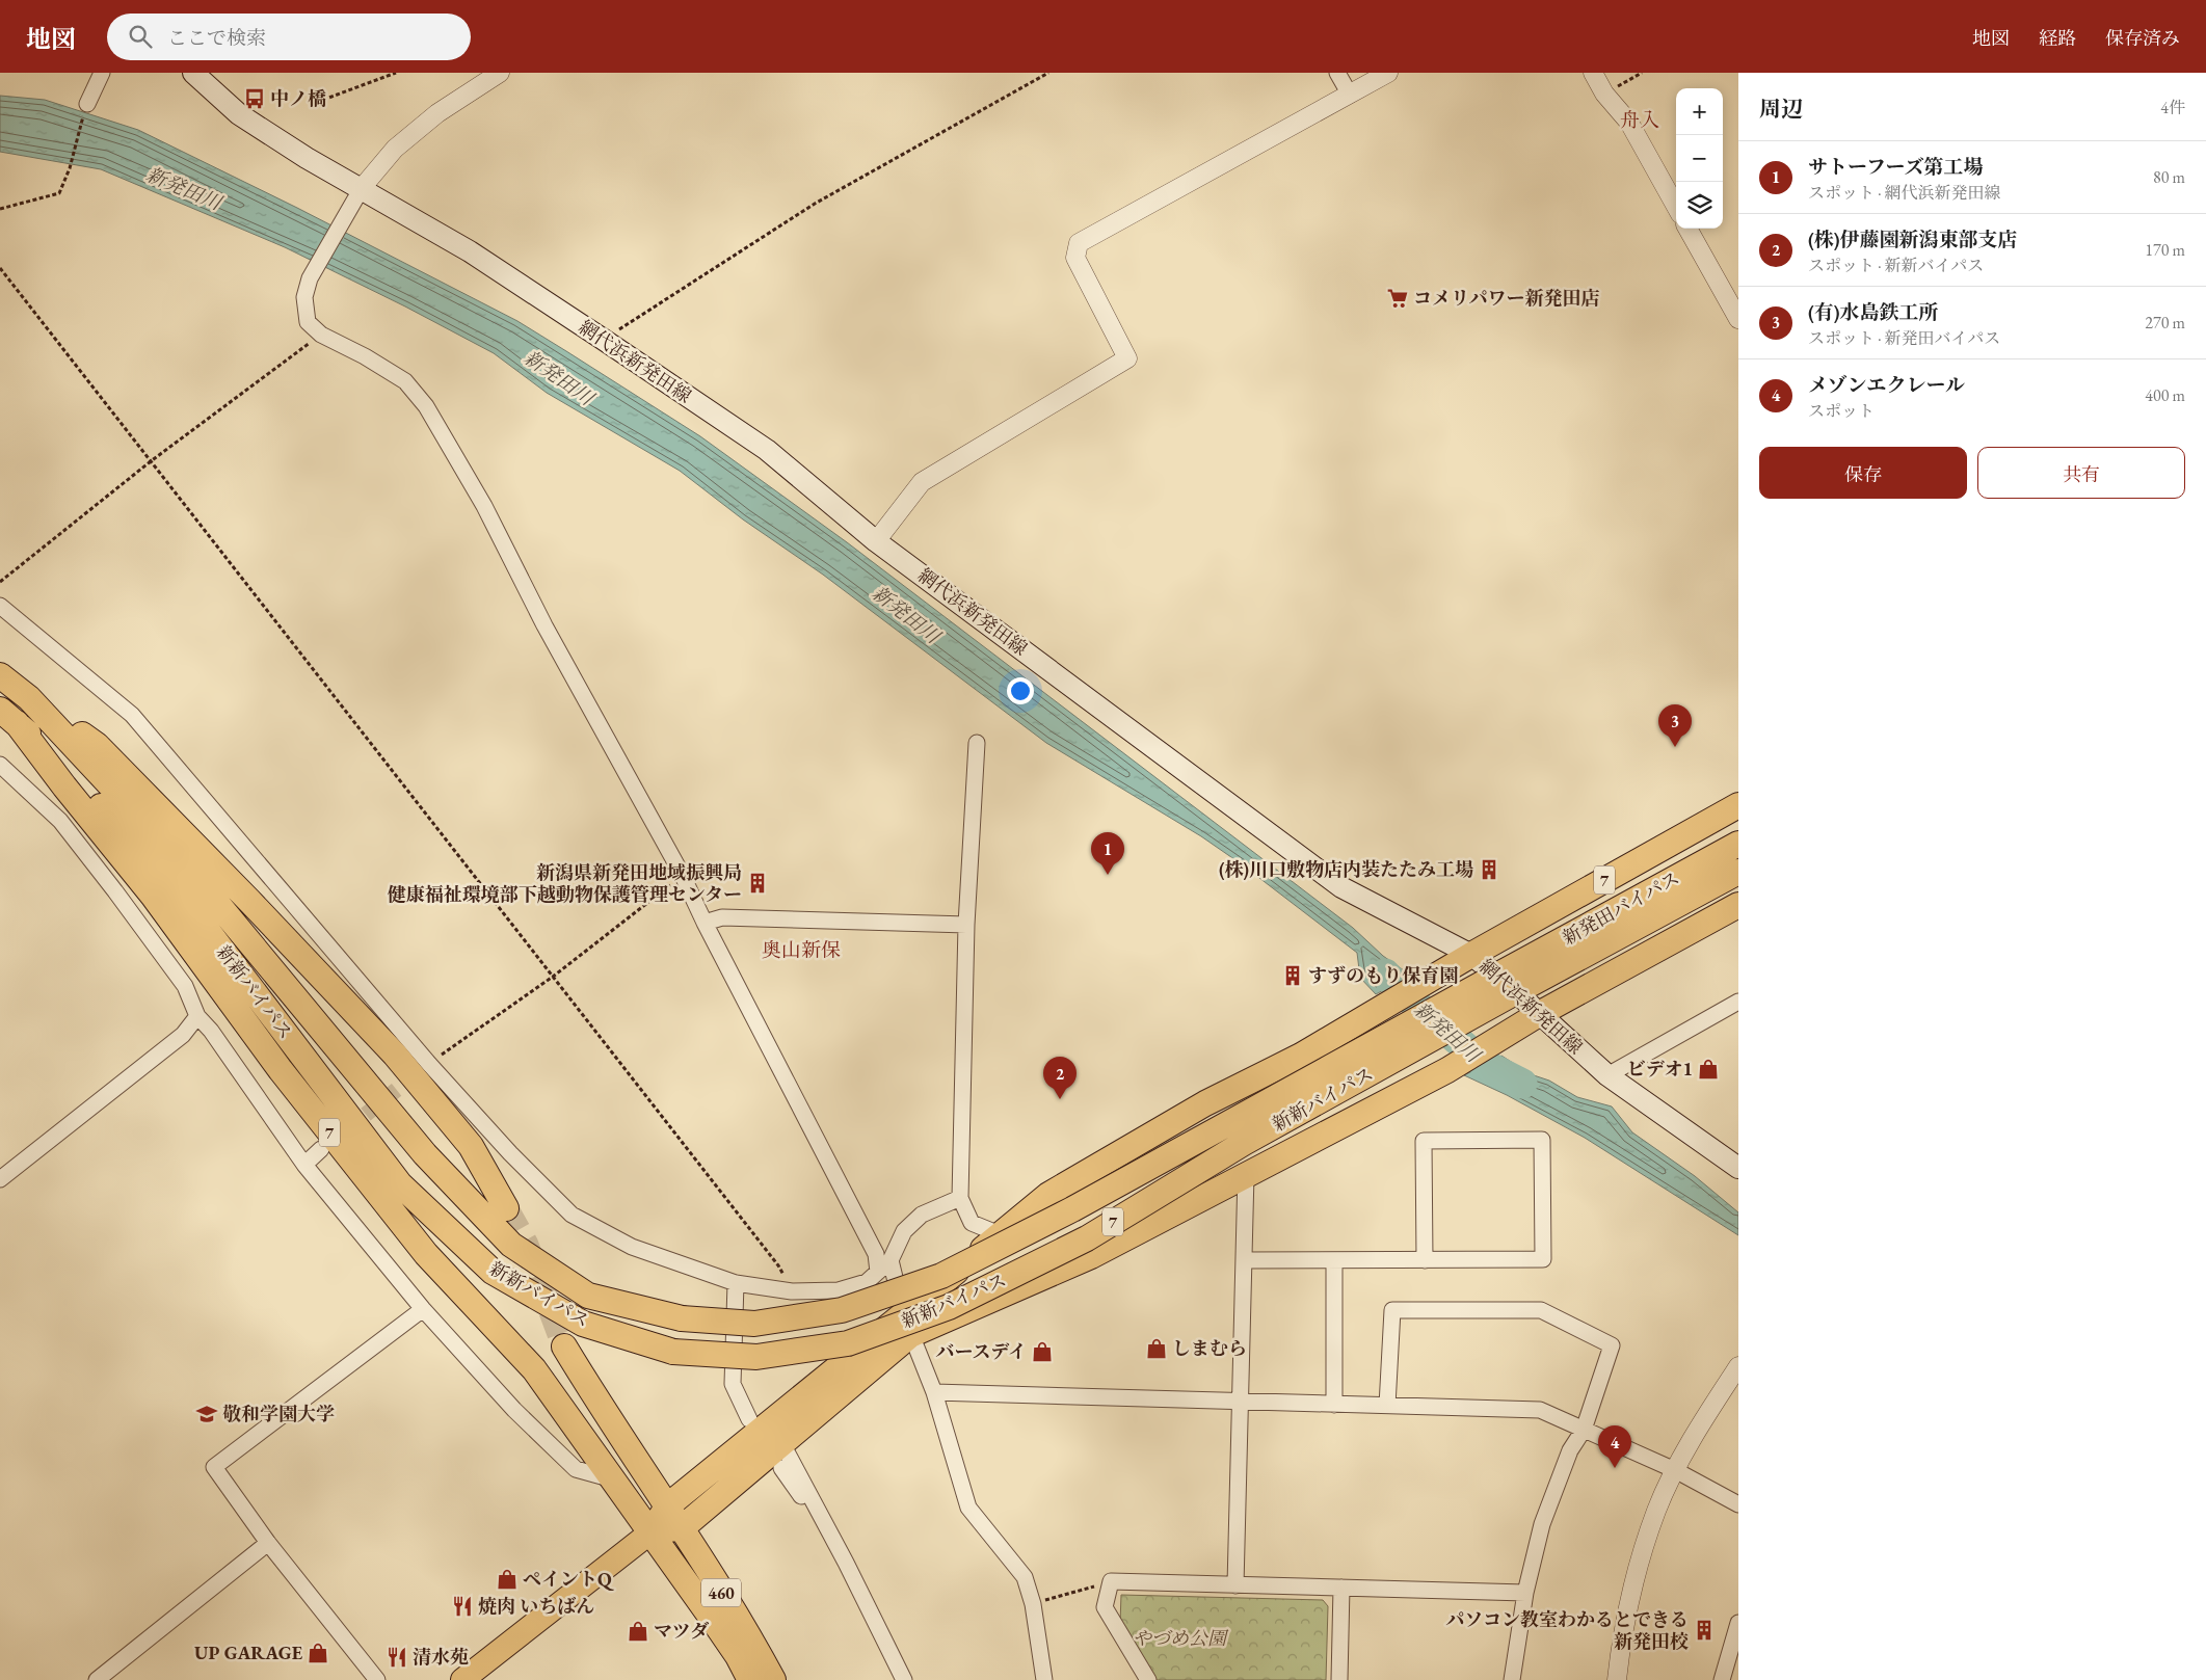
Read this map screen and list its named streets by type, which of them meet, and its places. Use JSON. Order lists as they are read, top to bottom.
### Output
{
  "streets": {
    "highway": [
      "7",
      "新発田バイパス",
      "新新バイパス",
      "460"
    ],
    "main road": ["網代浜新発田線"]
  },
  "crossings": [
    ["網代浜新発田線", "7"],
    ["7", "新新バイパス"],
    ["7", "460"],
    ["新発田バイパス", "新新バイパス"]
  ],
  "districts": ["舟入", "奥山新保"],
  "water": ["新発田川"],
  "parks": ["やづめ公園"],
  "places": {
    "bus stop": ["中ノ橋"],
    "supermarket": ["コメリパワー新発田店"],
    "building": [
      "(株)川口敷物店内装たたみ工場",
      "新潟県新発田地域振興局 健康福祉環境部下越動物保護管理センター",
      "すずのもり保育園",
      "パソコン教室わかるとできる 新発田校"
    ],
    "shop": [
      "ビデオ1",
      "しまむら",
      "バースデイ",
      "ペイントQ",
      "マツダ",
      "UP GARAGE"
    ],
    "school or university": ["敬和学園大学"],
    "restaurant": ["焼肉 いちばん", "清水苑"]
  },
  "page": {
    "header": "地図",
    "search": "ここで検索",
    "nav": ["地図", "経路", "保存済み"],
    "heading": ["周辺", "4件"],
    "map_buttons": ["+", "−"],
    "list": [
      {
        "mark": "1",
        "name": "サトーフーズ第工場",
        "note": "スポット · 網代浜新発田線",
        "value": "80 m"
      },
      {
        "mark": "2",
        "name": "(株)伊藤園新潟東部支店",
        "note": "スポット · 新新バイパス",
        "value": "170 m"
      },
      {
        "mark": "3",
        "name": "(有)水島鉄工所",
        "note": "スポット · 新発田バイパス",
        "value": "270 m"
      },
      {
        "mark": "4",
        "name": "メゾンエクレール",
        "note": "スポット",
        "value": "400 m"
      }
    ],
    "buttons": ["保存", "共有"],
    "pins": [
      "3",
      "1",
      "2",
      "4"
    ]
  }
}
